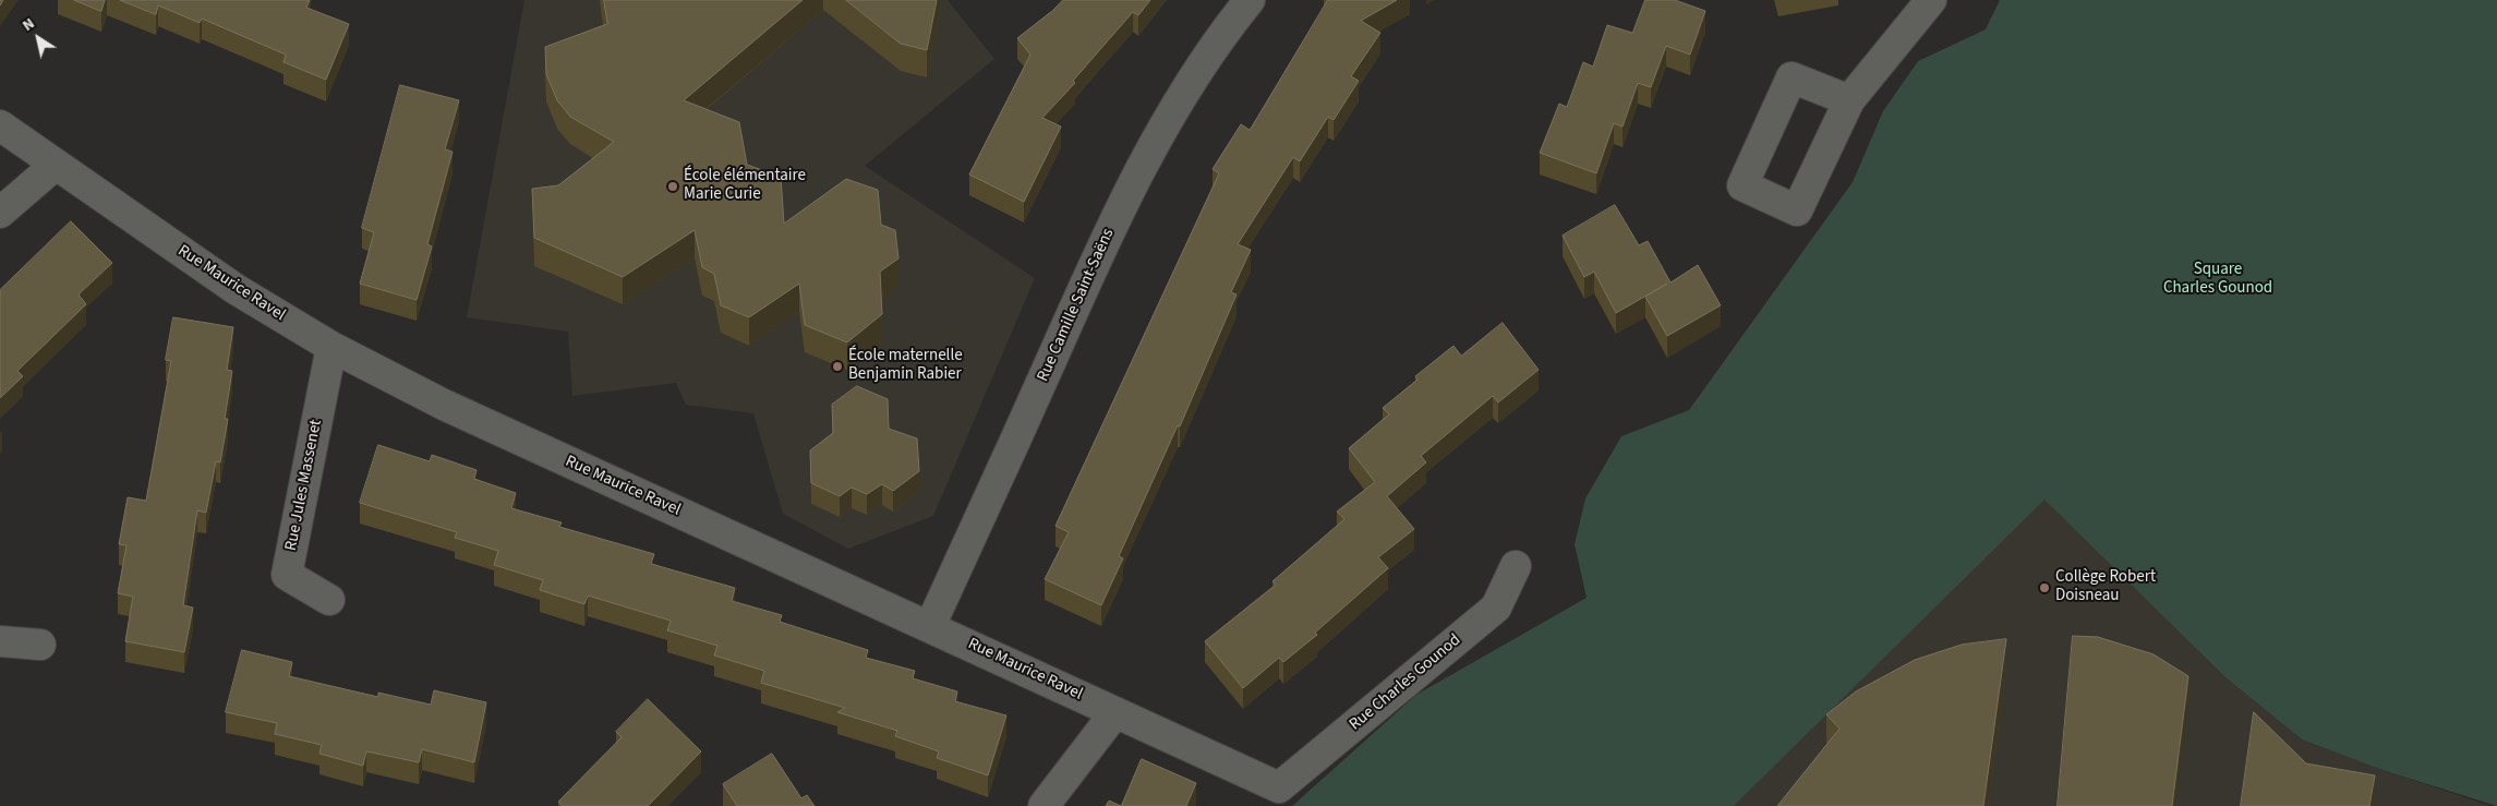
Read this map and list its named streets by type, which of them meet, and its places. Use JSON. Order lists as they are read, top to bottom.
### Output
{
  "streets": {
    "street": [
      "Rue Maurice Ravel",
      "Rue Camille Saint-Saëns",
      "Rue Jules Massenet",
      "Rue Charles Gounod"
    ]
  },
  "crossings": [
    ["Rue Maurice Ravel", "Rue Camille Saint-Saëns"],
    ["Rue Maurice Ravel", "Rue Jules Massenet"],
    ["Rue Maurice Ravel", "Rue Charles Gounod"]
  ],
  "parks": ["Square Charles Gounod"],
  "places": ["École élémentaire Marie Curie", "École maternelle Benjamin Rabier", "Collège Robert Doisneau"],
  "north": "top left"
}
